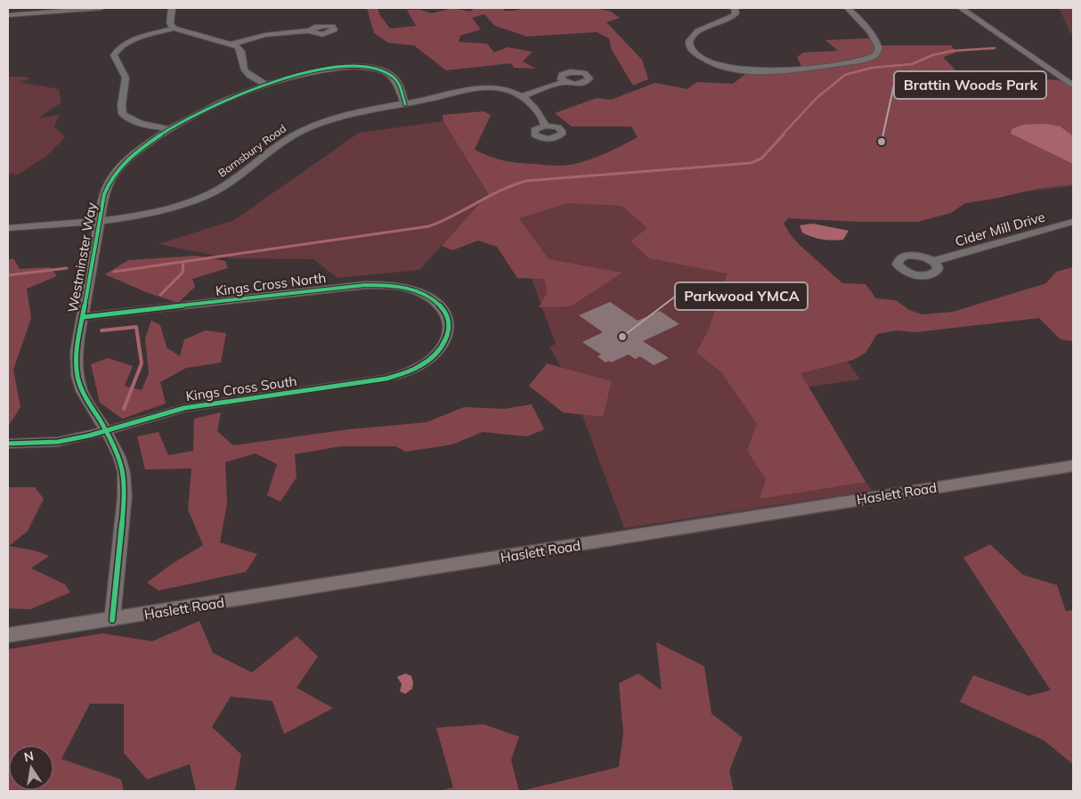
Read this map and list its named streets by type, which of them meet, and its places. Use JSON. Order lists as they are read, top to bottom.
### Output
{
  "streets": {
    "main road": ["Haslett Road"],
    "street": [
      "Barnsbury Road",
      "Cider Mill Drive",
      "Westminster Way",
      "Kings Cross North",
      "Kings Cross South"
    ]
  },
  "crossings": [
    ["Barnsbury Road", "Westminster Way"],
    ["Westminster Way", "Kings Cross North"],
    ["Westminster Way", "Kings Cross South"],
    ["Westminster Way", "Haslett Road"],
    ["Kings Cross North", "Kings Cross South"]
  ],
  "places": ["Brattin Woods Park", "Parkwood YMCA"],
  "north": "top"
}
